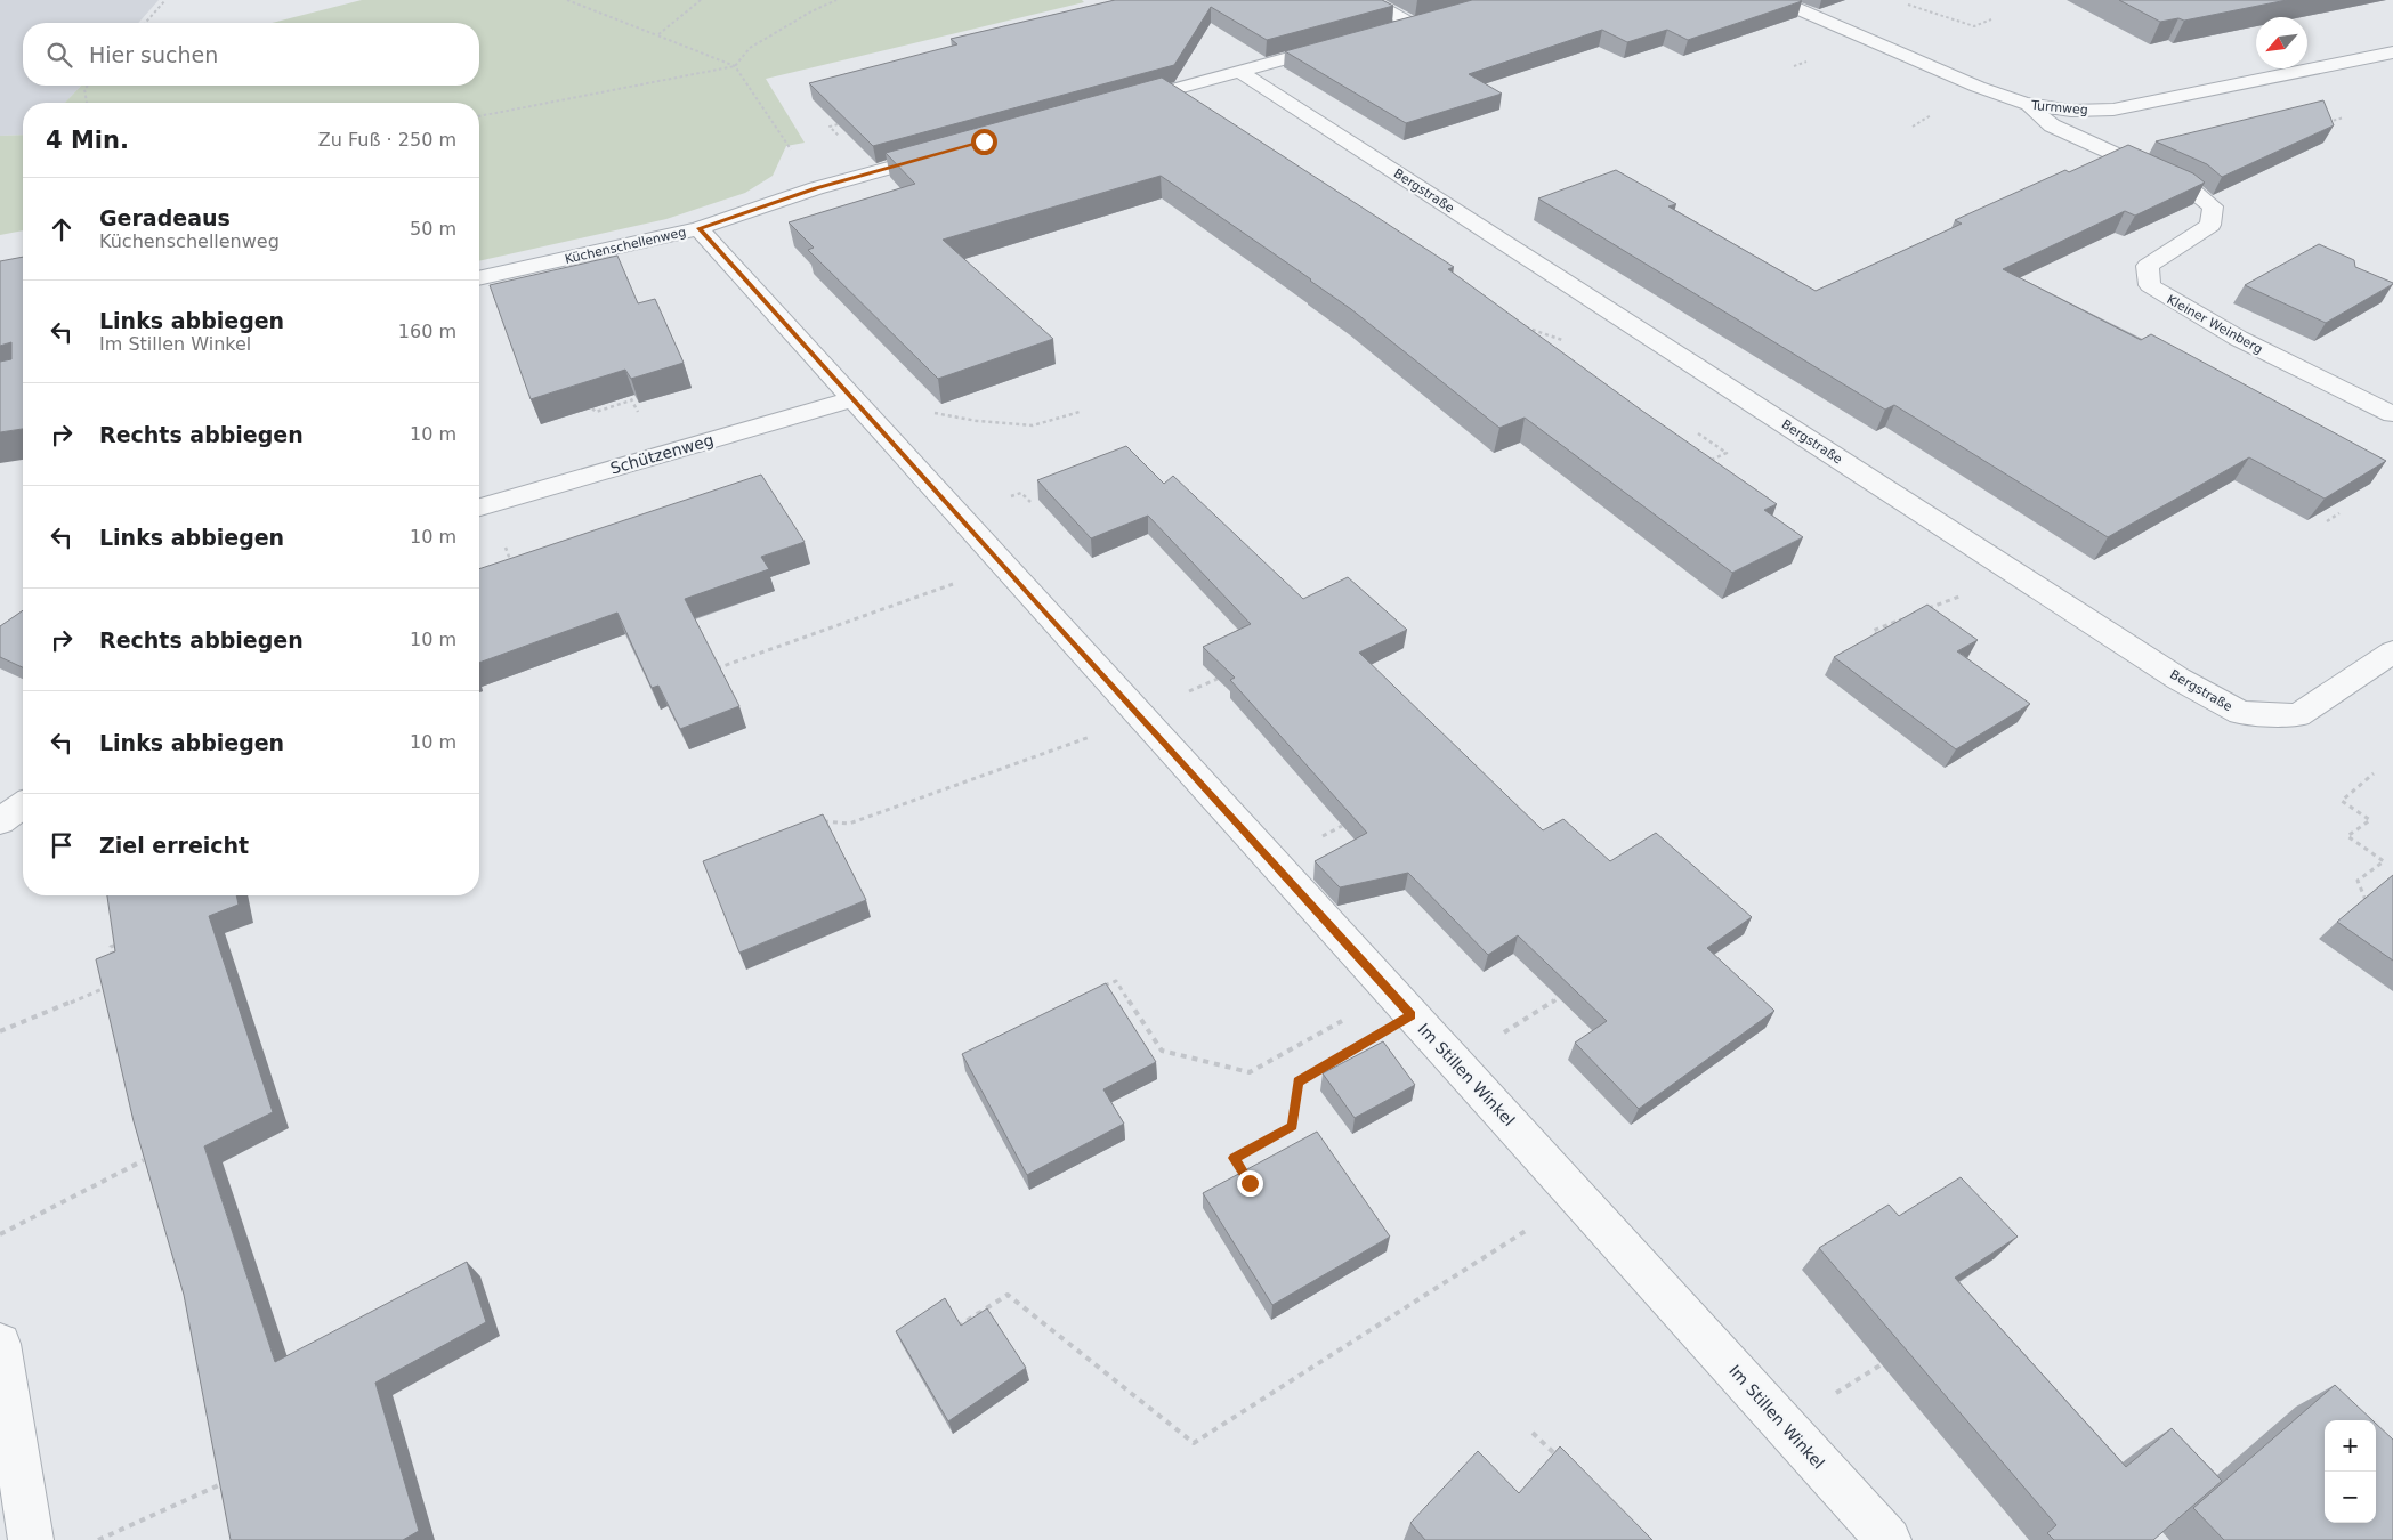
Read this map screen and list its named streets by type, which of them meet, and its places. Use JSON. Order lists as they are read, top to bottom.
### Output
{
  "streets": {
    "street": [
      "Turmweg",
      "Bergstraße",
      "Küchenschellenweg",
      "Kleiner Weinberg",
      "Schützenweg",
      "Im Stillen Winkel"
    ]
  },
  "crossings": [
    ["Turmweg", "Kleiner Weinberg"],
    ["Küchenschellenweg", "Im Stillen Winkel"],
    ["Schützenweg", "Im Stillen Winkel"]
  ],
  "north": "bottom left",
  "page": {
    "search": "Hier suchen",
    "heading": ["4 Min.", "Zu Fuß · 250 m"],
    "list": [
      ["Geradeaus", "Küchenschellenweg", "50 m"],
      ["Links abbiegen", "Im Stillen Winkel", "160 m"],
      ["Rechts abbiegen", "10 m"],
      ["Links abbiegen", "10 m"],
      ["Rechts abbiegen", "10 m"],
      ["Links abbiegen", "10 m"],
      "Ziel erreicht"
    ],
    "map_buttons": ["+", "−"]
  }
}
